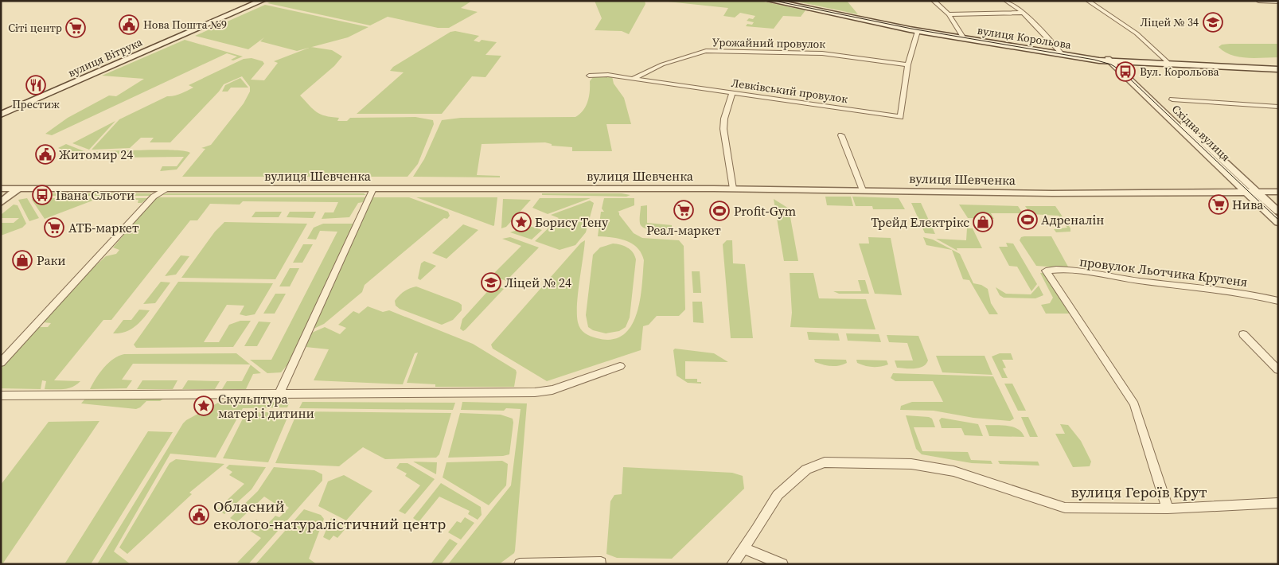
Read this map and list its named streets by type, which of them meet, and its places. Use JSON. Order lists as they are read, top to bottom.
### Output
{
  "streets": {
    "main road": ["вулиця Корольова", "вулиця Вітрука"],
    "street": [
      "Урожайний провулок",
      "Левківський провулок",
      "Східна вулиця",
      "вулиця Шевченка",
      "провулок Льотчика Крутеня",
      "вулиця Героїв Крут"
    ]
  },
  "crossings": [
    ["вулиця Корольова", "Левківський провулок"],
    ["вулиця Корольова", "Східна вулиця"],
    ["Урожайний провулок", "Левківський провулок"],
    ["Східна вулиця", "вулиця Шевченка"],
    ["провулок Льотчика Крутеня", "вулиця Героїв Крут"]
  ],
  "places": {
    "school or university": ["Ліцей № 34", "Ліцей № 24"],
    "public building": ["Нова Пошта №9", "Житомир 24", "Обласний еколого-натуралістичний центр"],
    "supermarket": [
      "Сіті центр",
      "Нива",
      "Реал-маркет",
      "АТБ-маркет"
    ],
    "bus stop": ["Вул. Корольова", "Івана Сльоти"],
    "restaurant": ["Престиж"],
    "sports": ["Profit-Gym", "Адреналін"],
    "place": ["Борису Тену", "Скульптура матері і дитини"],
    "shop": ["Трейд Електрікс", "Раки"]
  }
}
